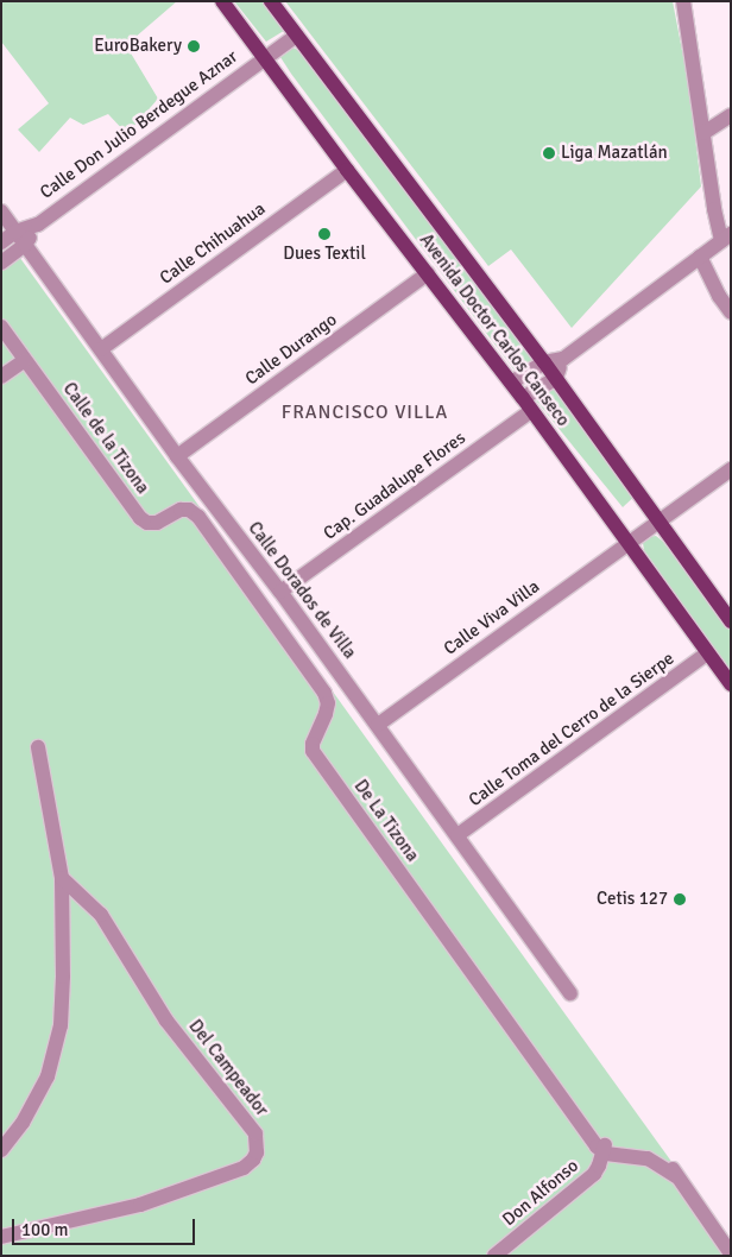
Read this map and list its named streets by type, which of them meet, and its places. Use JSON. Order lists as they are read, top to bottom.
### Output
{
  "streets": {
    "main road": ["Avenida Doctor Carlos Canseco"],
    "street": [
      "Calle Don Julio Berdegue Aznar",
      "Calle Chihuahua",
      "Calle Durango",
      "Calle de la Tizona",
      "Cap. Guadalupe Flores",
      "Calle Dorados de Villa",
      "Calle Viva Villa",
      "Calle Toma del Cerro de la Sierpe",
      "De La Tizona",
      "Del Campeador",
      "Don Alfonso"
    ]
  },
  "crossings": [
    ["Calle Don Julio Berdegue Aznar", "Avenida Doctor Carlos Canseco"],
    ["Calle Chihuahua", "Avenida Doctor Carlos Canseco"],
    ["Calle Chihuahua", "Calle Dorados de Villa"],
    ["Avenida Doctor Carlos Canseco", "Calle Durango"],
    ["Avenida Doctor Carlos Canseco", "Cap. Guadalupe Flores"],
    ["Avenida Doctor Carlos Canseco", "Calle Viva Villa"],
    ["Avenida Doctor Carlos Canseco", "Calle Toma del Cerro de la Sierpe"],
    ["Calle Durango", "Calle Dorados de Villa"],
    ["Calle de la Tizona", "De La Tizona"],
    ["Cap. Guadalupe Flores", "Calle Dorados de Villa"],
    ["Calle Dorados de Villa", "Calle Viva Villa"],
    ["Calle Dorados de Villa", "Calle Toma del Cerro de la Sierpe"],
    ["De La Tizona", "Don Alfonso"]
  ],
  "districts": ["FRANCISCO VILLA"],
  "places": [
    "EuroBakery",
    "Liga Mazatlán",
    "Dues Textil",
    "Cetis 127"
  ],
  "scale_bar": "100 m"
}
